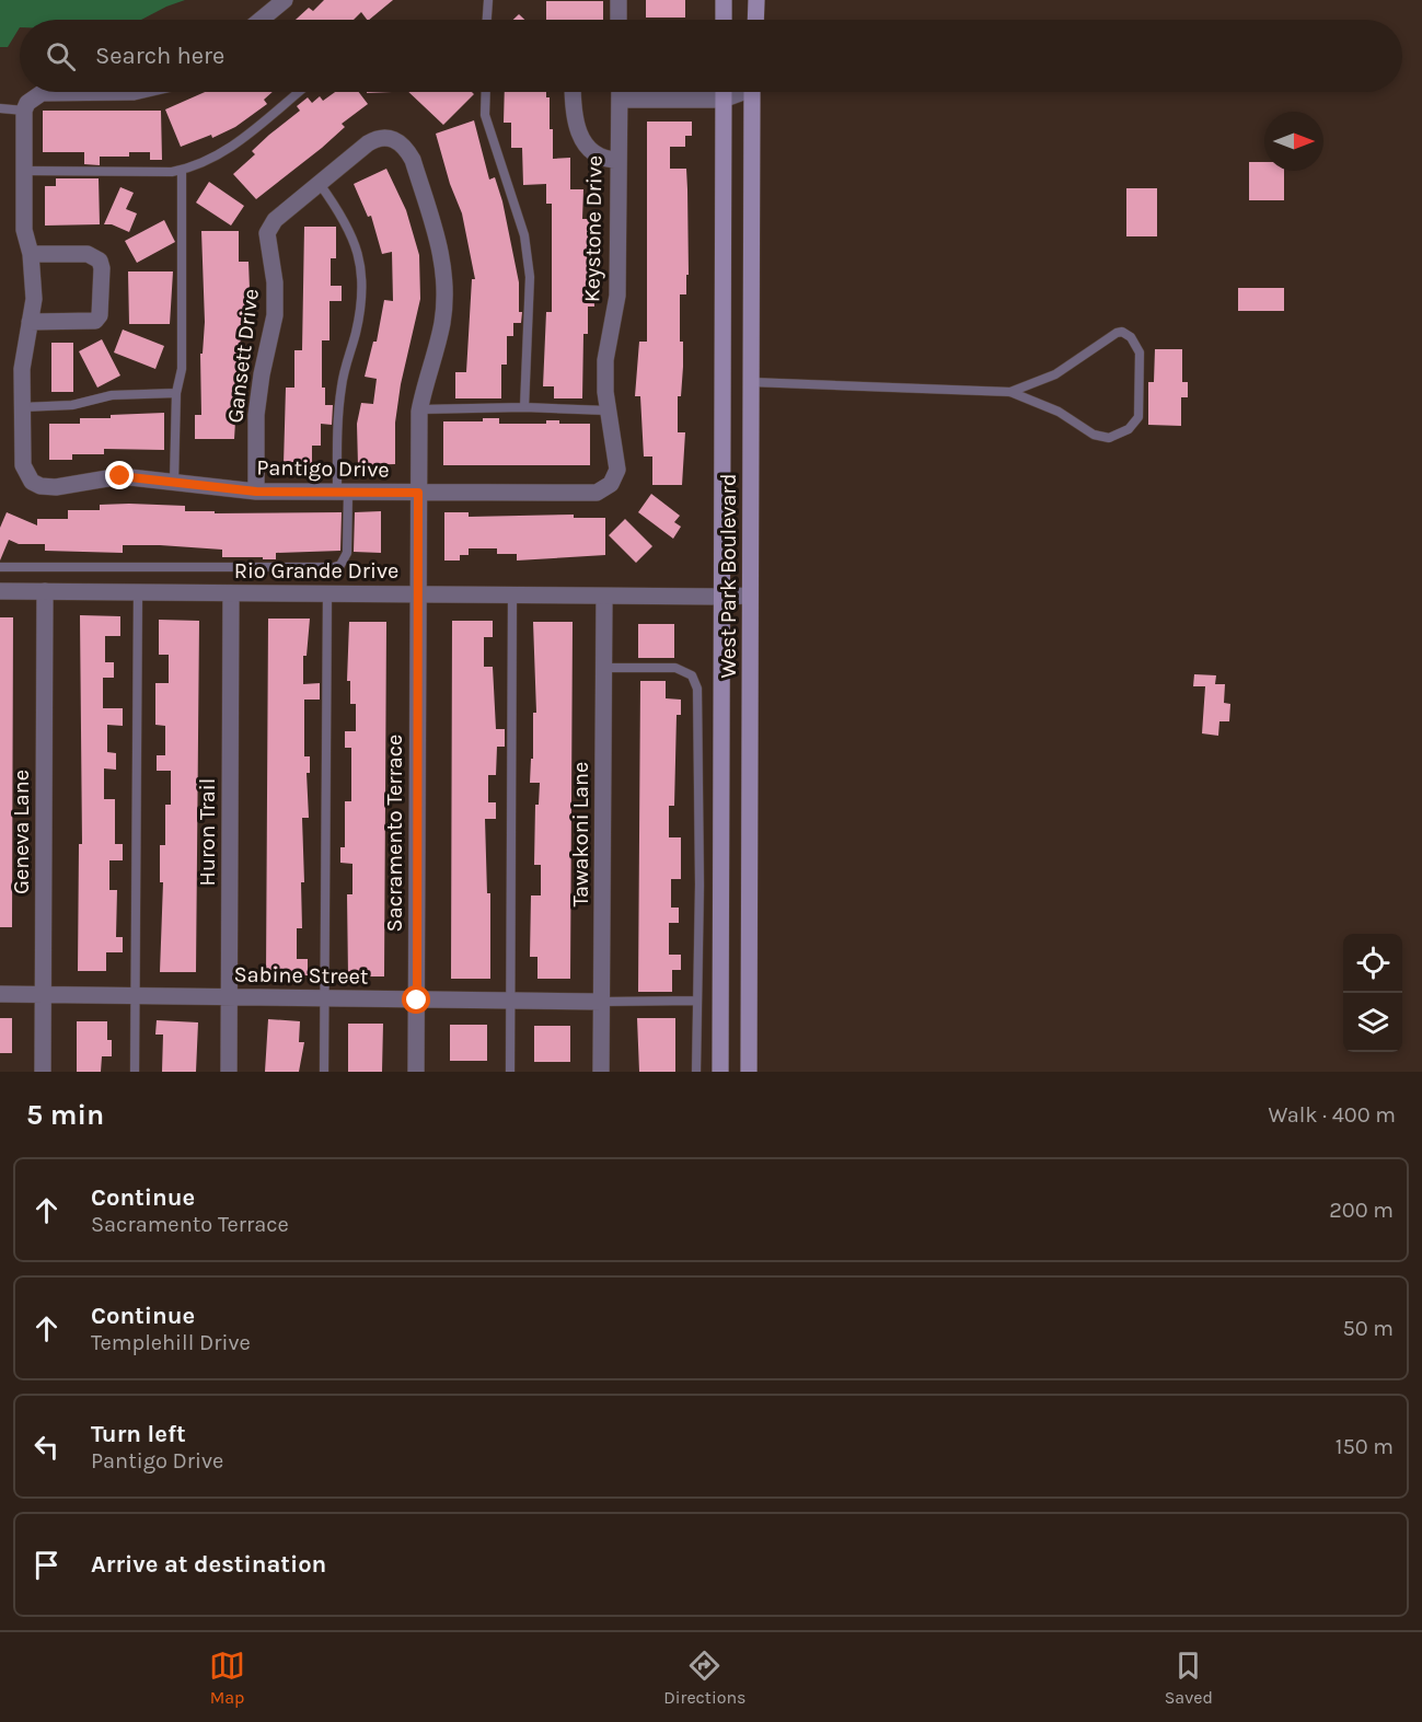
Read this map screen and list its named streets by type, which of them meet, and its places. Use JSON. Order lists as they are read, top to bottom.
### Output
{
  "streets": {
    "main road": ["West Park Boulevard"],
    "street": [
      "Keystone Drive",
      "Gansett Drive",
      "Pantigo Drive",
      "Rio Grande Drive",
      "Geneva Lane",
      "Huron Trail",
      "Sacramento Terrace",
      "Tawakoni Lane",
      "Sabine Street"
    ]
  },
  "crossings": [
    ["Keystone Drive", "Pantigo Drive"],
    ["Gansett Drive", "Pantigo Drive"],
    ["Gansett Drive", "Sacramento Terrace"],
    ["Pantigo Drive", "Sacramento Terrace"],
    ["Rio Grande Drive", "West Park Boulevard"],
    ["Rio Grande Drive", "Geneva Lane"],
    ["Rio Grande Drive", "Huron Trail"],
    ["Rio Grande Drive", "Sacramento Terrace"],
    ["Rio Grande Drive", "Tawakoni Lane"],
    ["Geneva Lane", "Sabine Street"],
    ["Huron Trail", "Sabine Street"],
    ["Sacramento Terrace", "Sabine Street"],
    ["Tawakoni Lane", "Sabine Street"]
  ],
  "north": "right",
  "page": {
    "search": "Search here",
    "heading": ["5 min", "Walk · 400 m"],
    "list": [
      ["Continue", "Sacramento Terrace", "200 m"],
      ["Continue", "Templehill Drive", "50 m"],
      ["Turn left", "Pantigo Drive", "150 m"],
      "Arrive at destination"
    ],
    "nav": ["Map", "Directions", "Saved"]
  }
}
